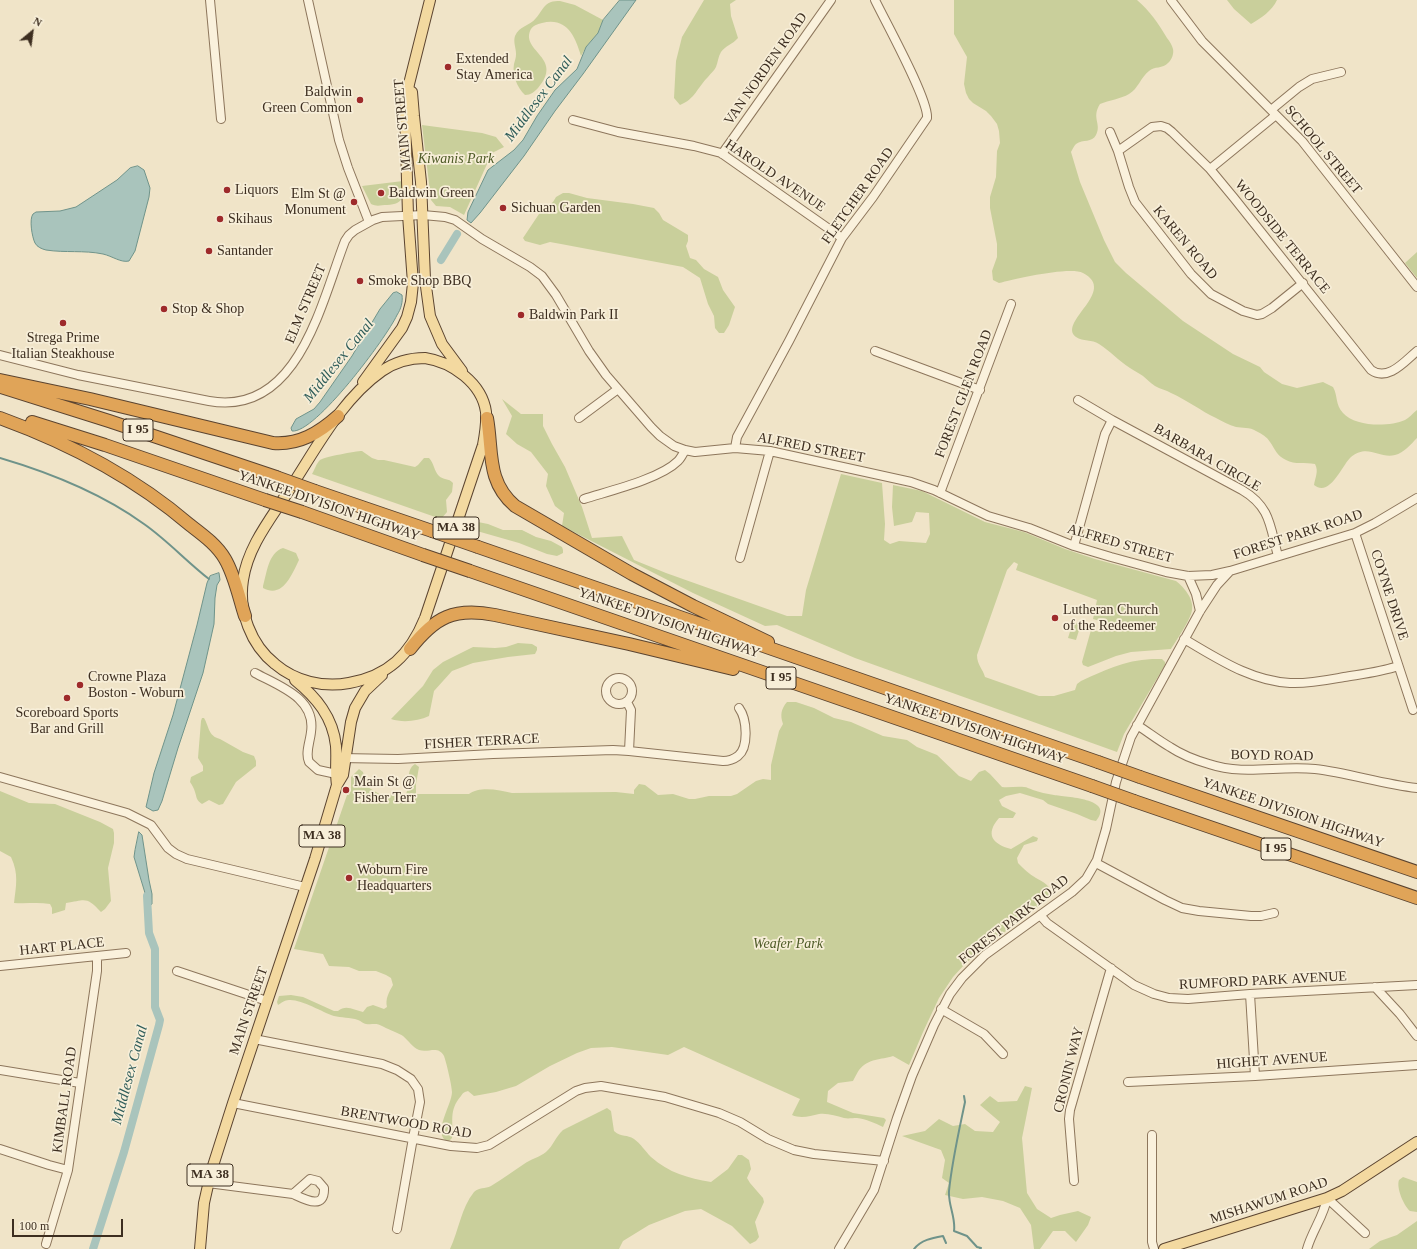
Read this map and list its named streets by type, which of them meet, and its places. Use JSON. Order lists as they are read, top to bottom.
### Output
{
  "streets": {
    "highway": ["I 95", "YANKEE DIVISION HIGHWAY"],
    "main road": ["MAIN STREET", "MA 38", "MISHAWUM ROAD"],
    "street": [
      "VAN NORDEN ROAD",
      "SCHOOL STREET",
      "HAROLD AVENUE",
      "FLETCHER ROAD",
      "WOODSIDE TERRACE",
      "KAREN ROAD",
      "ELM STREET",
      "FOREST GLEN ROAD",
      "ALFRED STREET",
      "BARBARA CIRCLE",
      "FOREST PARK ROAD",
      "COYNE DRIVE",
      "FISHER TERRACE",
      "BOYD ROAD",
      "HART PLACE",
      "RUMFORD PARK AVENUE",
      "HIGHET AVENUE",
      "CRONIN WAY",
      "KIMBALL ROAD",
      "BRENTWOOD ROAD"
    ]
  },
  "crossings": [
    ["VAN NORDEN ROAD", "HAROLD AVENUE"],
    ["MAIN STREET", "ELM STREET"],
    ["MAIN STREET", "ALFRED STREET"],
    ["MAIN STREET", "MA 38"],
    ["MAIN STREET", "FISHER TERRACE"],
    ["MAIN STREET", "BRENTWOOD ROAD"],
    ["HAROLD AVENUE", "FLETCHER ROAD"],
    ["FLETCHER ROAD", "ALFRED STREET"],
    ["WOODSIDE TERRACE", "KAREN ROAD"],
    ["ELM STREET", "ALFRED STREET"],
    ["FOREST GLEN ROAD", "ALFRED STREET"],
    ["ALFRED STREET", "FOREST PARK ROAD"],
    ["BARBARA CIRCLE", "FOREST PARK ROAD"],
    ["FOREST PARK ROAD", "COYNE DRIVE"],
    ["FOREST PARK ROAD", "BOYD ROAD"],
    ["FOREST PARK ROAD", "RUMFORD PARK AVENUE"],
    ["FOREST PARK ROAD", "BRENTWOOD ROAD"],
    ["HART PLACE", "KIMBALL ROAD"],
    ["RUMFORD PARK AVENUE", "CRONIN WAY"]
  ],
  "water": ["Middlesex Canal"],
  "parks": ["Kiwanis Park", "Weafer Park"],
  "places": [
    "Extended Stay America",
    "Baldwin Green Common",
    "Liquors",
    "Baldwin Green",
    "Elm St @ Monument",
    "Sichuan Garden",
    "Skihaus",
    "Santander",
    "Smoke Shop BBQ",
    "Stop & Shop",
    "Baldwin Park II",
    "Strega Prime Italian Steakhouse",
    "Lutheran Church of the Redeemer",
    "Crowne Plaza Boston - Woburn",
    "Scoreboard Sports Bar and Grill",
    "Main St @ Fisher Terr",
    "Woburn Fire Headquarters"
  ],
  "scale_bar": "100 m",
  "north": "top right"
}
